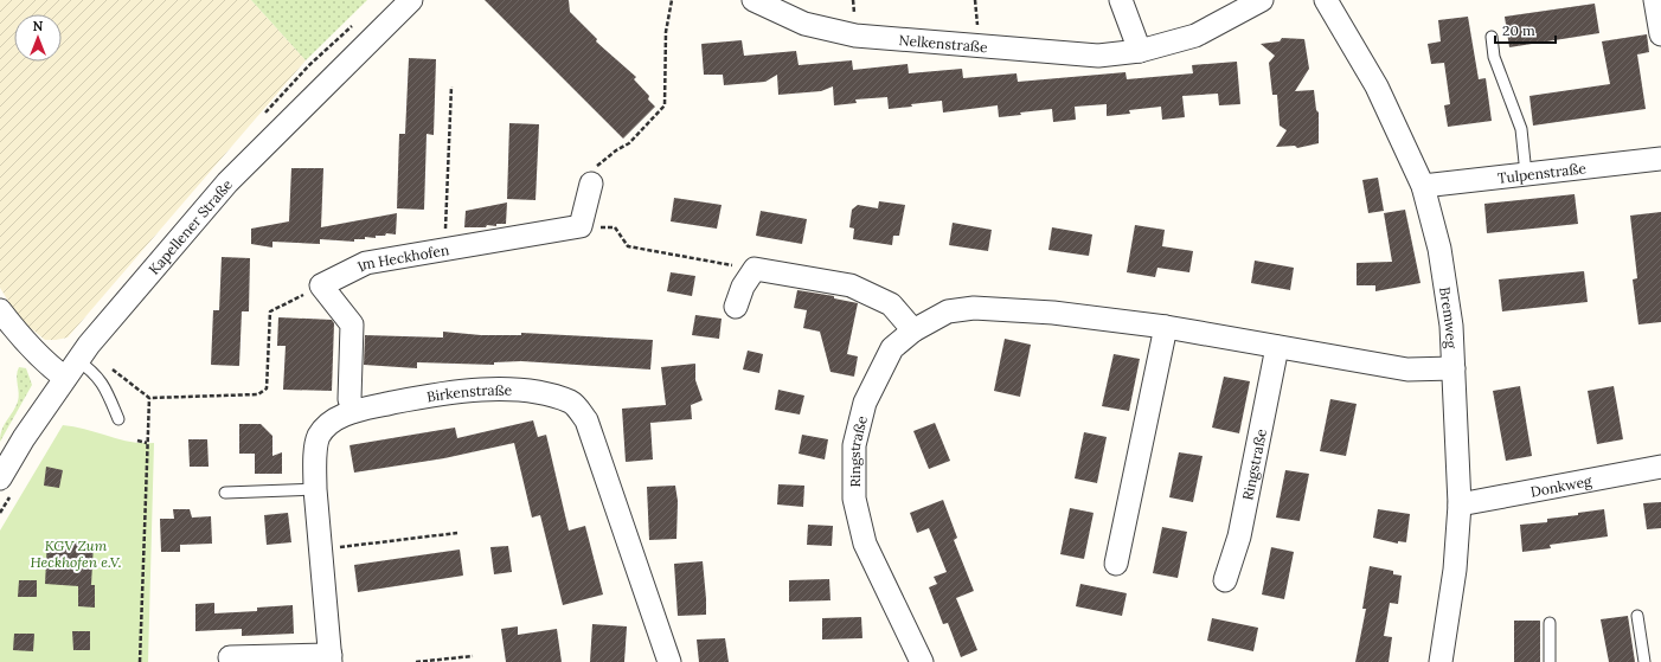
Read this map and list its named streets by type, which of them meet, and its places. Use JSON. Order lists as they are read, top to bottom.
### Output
{
  "streets": {
    "street": [
      "Nelkenstraße",
      "Tulpenstraße",
      "Kapellener Straße",
      "Im Heckhofen",
      "Bremweg",
      "Birkenstraße",
      "Ringstraße",
      "Donkweg"
    ]
  },
  "crossings": [
    ["Tulpenstraße", "Bremweg"],
    ["Bremweg", "Ringstraße"],
    ["Bremweg", "Donkweg"]
  ],
  "parks": ["KGV Zum Heckhofen e.V."],
  "scale_bar": "20 m",
  "north": "top"
}
